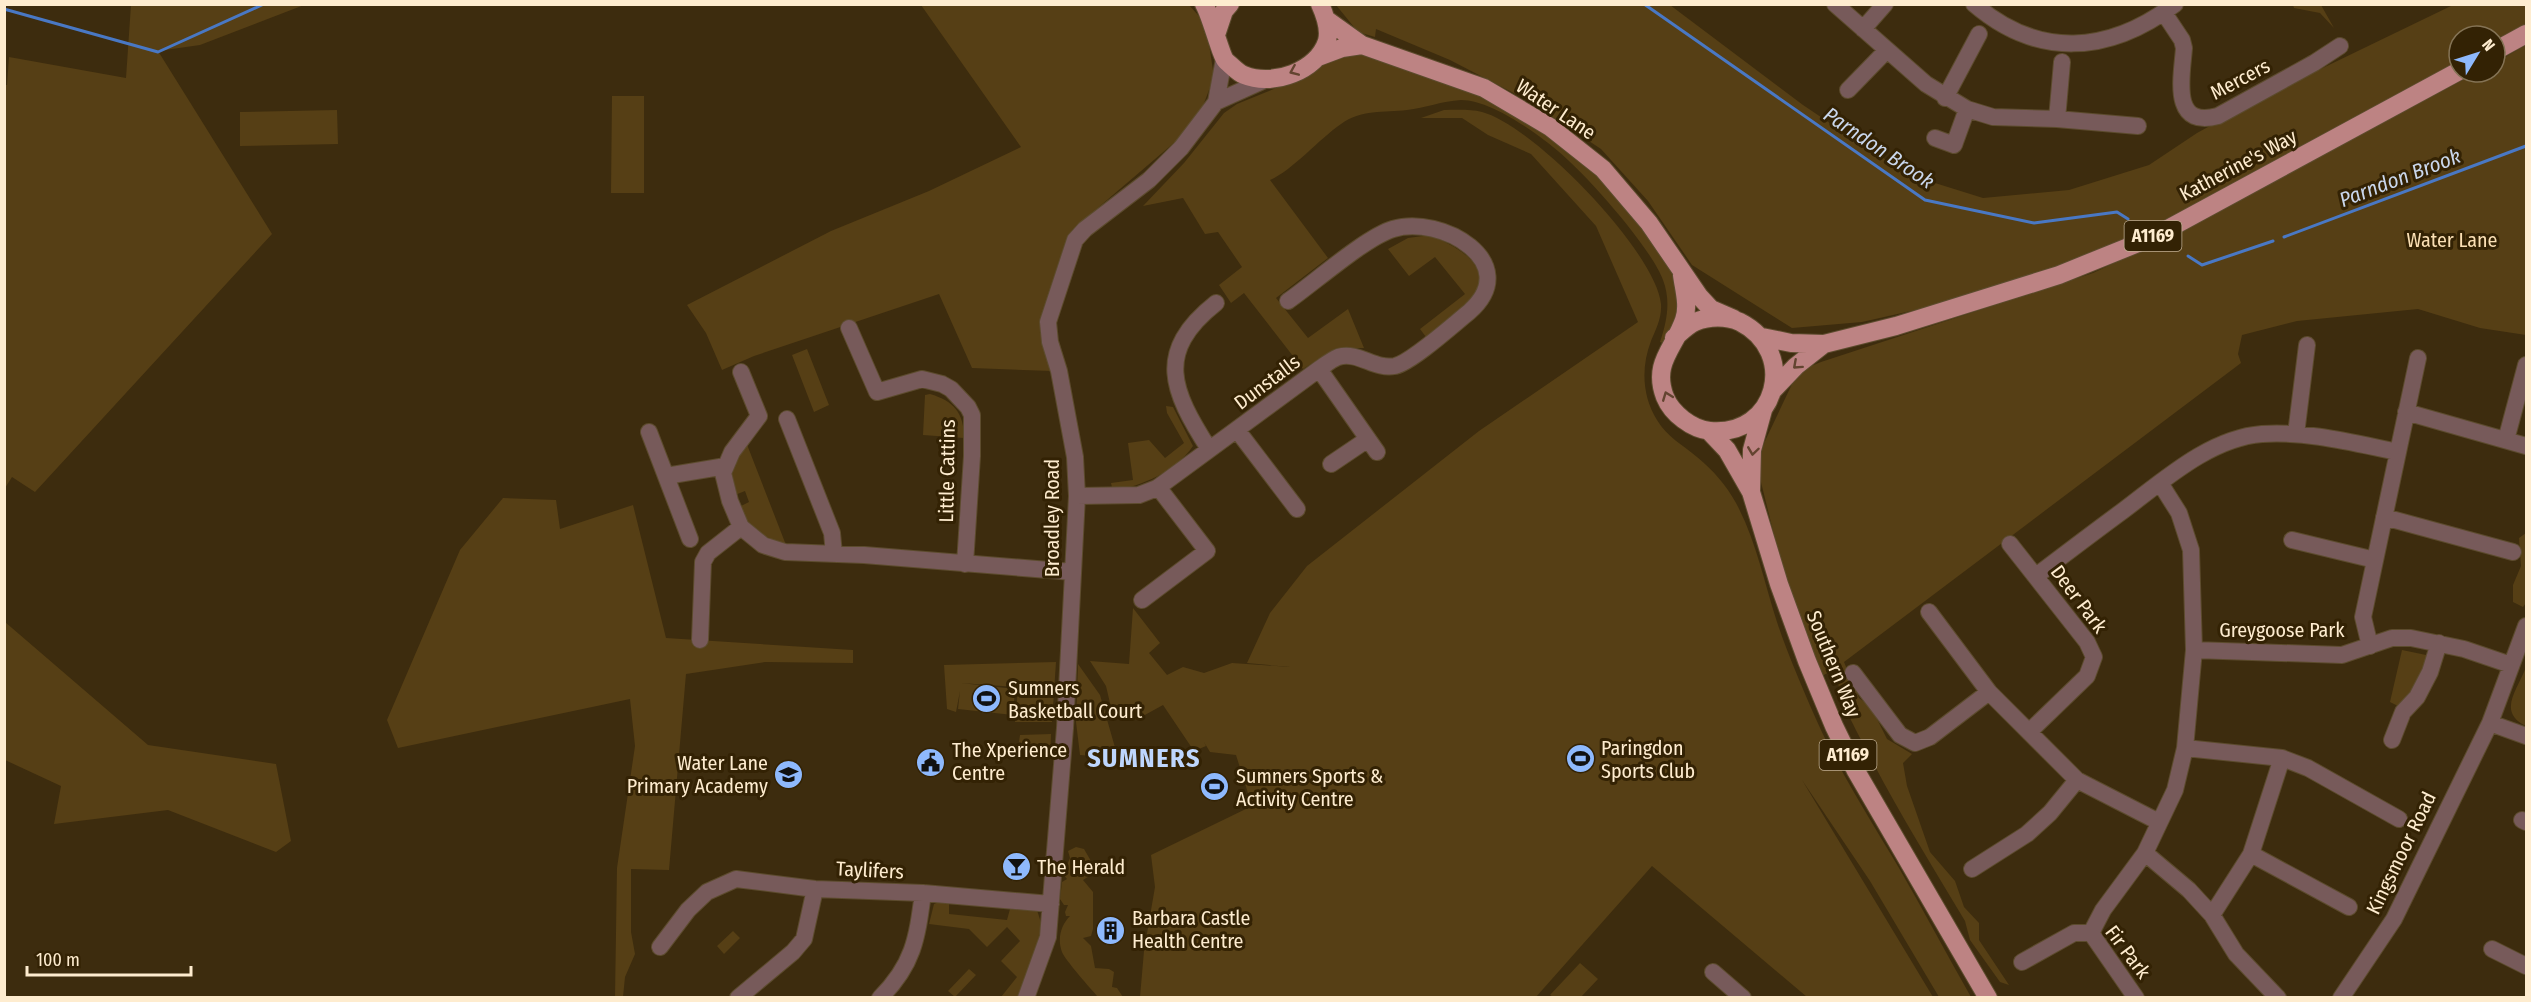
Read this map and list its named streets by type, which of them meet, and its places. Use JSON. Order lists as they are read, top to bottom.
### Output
{
  "streets": {
    "main road": [
      "Water Lane",
      "Katherine's Way",
      "A1169",
      "Southern Way"
    ],
    "street": [
      "Mercers",
      "Dunstalls",
      "Little Cattins",
      "Broadley Road",
      "Deer Park",
      "Greygoose Park",
      "Kingsmoor Road",
      "Taylifers",
      "Fir Park"
    ]
  },
  "crossings": [
    ["Water Lane", "Katherine's Way"],
    ["Water Lane", "Southern Way"],
    ["Katherine's Way", "Southern Way"],
    ["Dunstalls", "Broadley Road"],
    ["Broadley Road", "Taylifers"],
    ["Greygoose Park", "Kingsmoor Road"],
    ["Greygoose Park", "Fir Park"]
  ],
  "districts": ["SUMNERS"],
  "water": ["Parndon Brook"],
  "parks": ["Water Lane"],
  "places": {
    "sports": ["Sumners Basketball Court", "Paringdon Sports Club", "Sumners Sports & Activity Centre"],
    "public building": ["The Xperience Centre"],
    "school or university": ["Water Lane Primary Academy"],
    "bar": ["The Herald"],
    "building": ["Barbara Castle Health Centre"]
  },
  "scale_bar": "100 m",
  "north": "top right"
}
